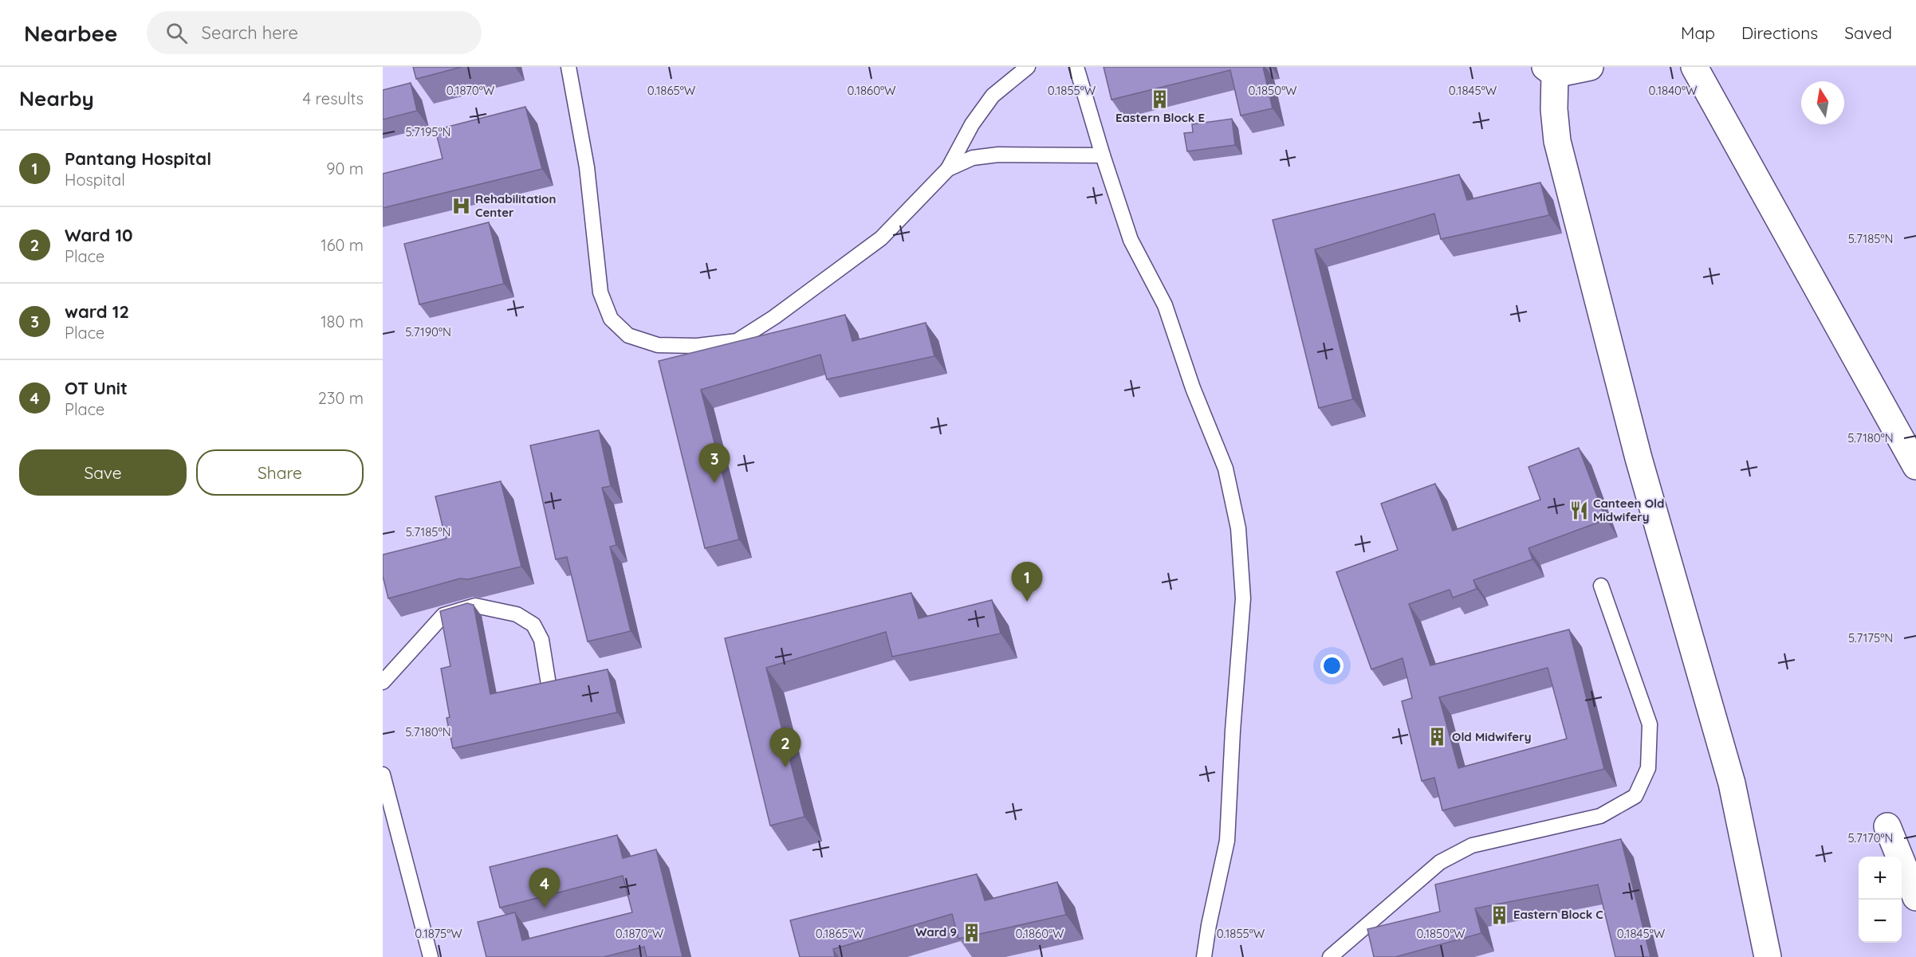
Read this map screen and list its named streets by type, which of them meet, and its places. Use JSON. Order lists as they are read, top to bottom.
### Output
{
  "places": {
    "building": [
      "Eastern Block E",
      "Old Midwifery",
      "Eastern Block C",
      "Ward 9"
    ],
    "hospital": ["Rehabilitation Center"],
    "restaurant": ["Canteen Old Midwifery"]
  },
  "north": "top",
  "page": {
    "header": "Nearbee",
    "search": "Search here",
    "nav": ["Map", "Directions", "Saved"],
    "heading": ["Nearby", "4 results"],
    "list": [
      {
        "mark": "1",
        "name": "Pantang Hospital",
        "note": "Hospital",
        "value": "90 m"
      },
      {
        "mark": "2",
        "name": "Ward 10",
        "note": "Place",
        "value": "160 m"
      },
      {
        "mark": "3",
        "name": "ward 12",
        "note": "Place",
        "value": "180 m"
      },
      {
        "mark": "4",
        "name": "OT Unit",
        "note": "Place",
        "value": "230 m"
      }
    ],
    "buttons": ["Save", "Share"],
    "pins": [
      "3",
      "1",
      "2",
      "4"
    ],
    "map_buttons": ["+", "−"]
  },
  "coordinates": [
    "0.1870°W",
    "0.1865°W",
    "0.1860°W",
    "0.1850°W",
    "0.1840°W",
    "0.1855°W",
    "0.1845°W",
    "5.7195°N",
    "5.7185°N",
    "5.7190°N",
    "5.7180°N",
    "5.7175°N",
    "5.7170°N",
    "0.1875°W"
  ]
}
